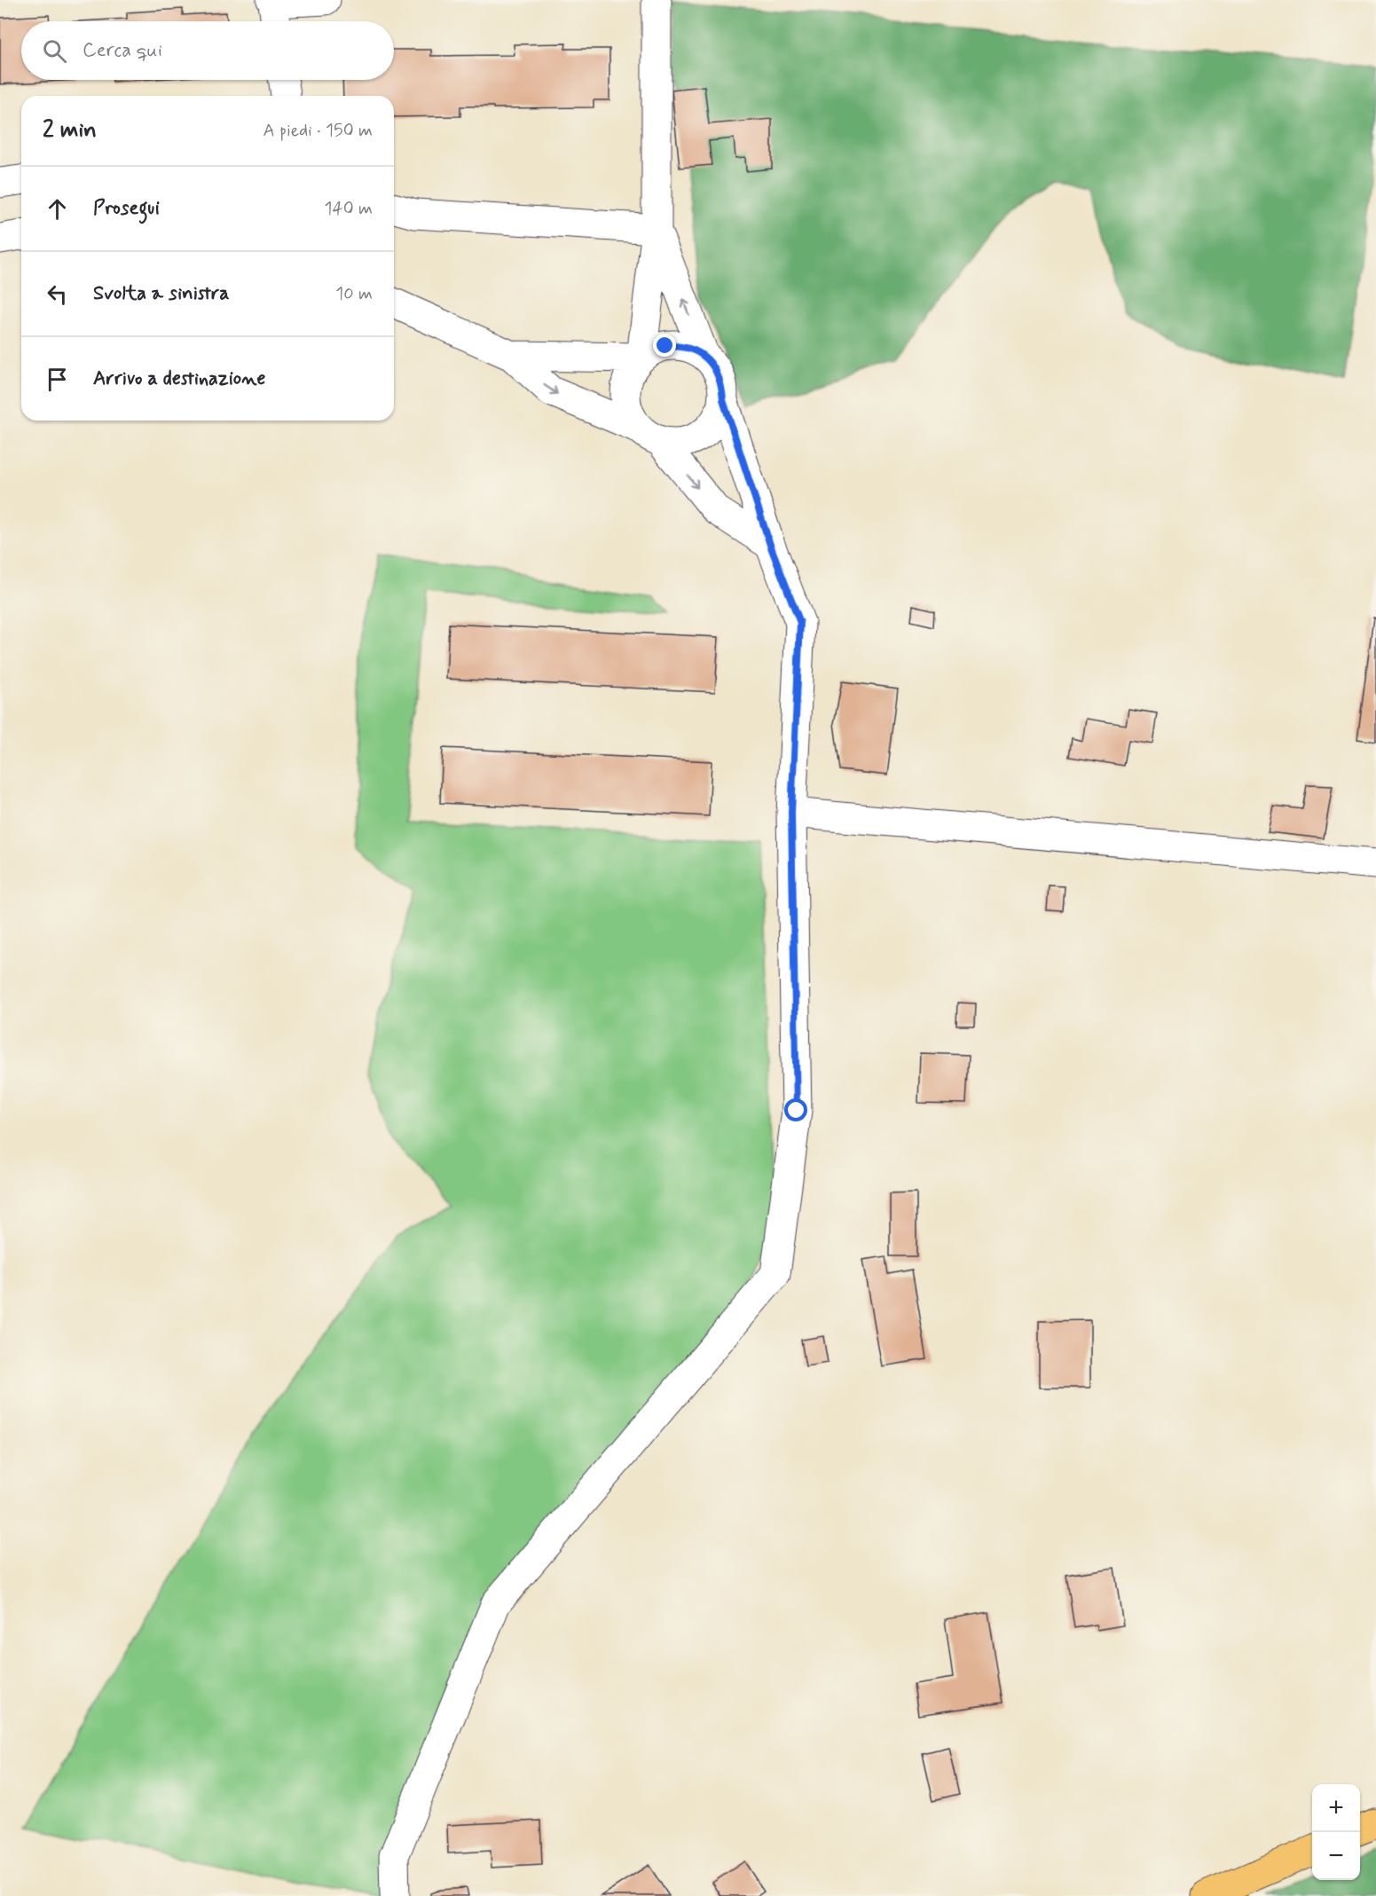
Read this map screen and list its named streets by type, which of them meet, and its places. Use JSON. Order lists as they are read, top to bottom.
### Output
{
  "page": {
    "search": "Cerca qui",
    "heading": ["2 min", "A piedi · 150 m"],
    "list": [
      ["Prosegui", "140 m"],
      ["Svolta a sinistra", "10 m"],
      "Arrivo a destinazione"
    ],
    "map_buttons": ["+", "−"]
  }
}
